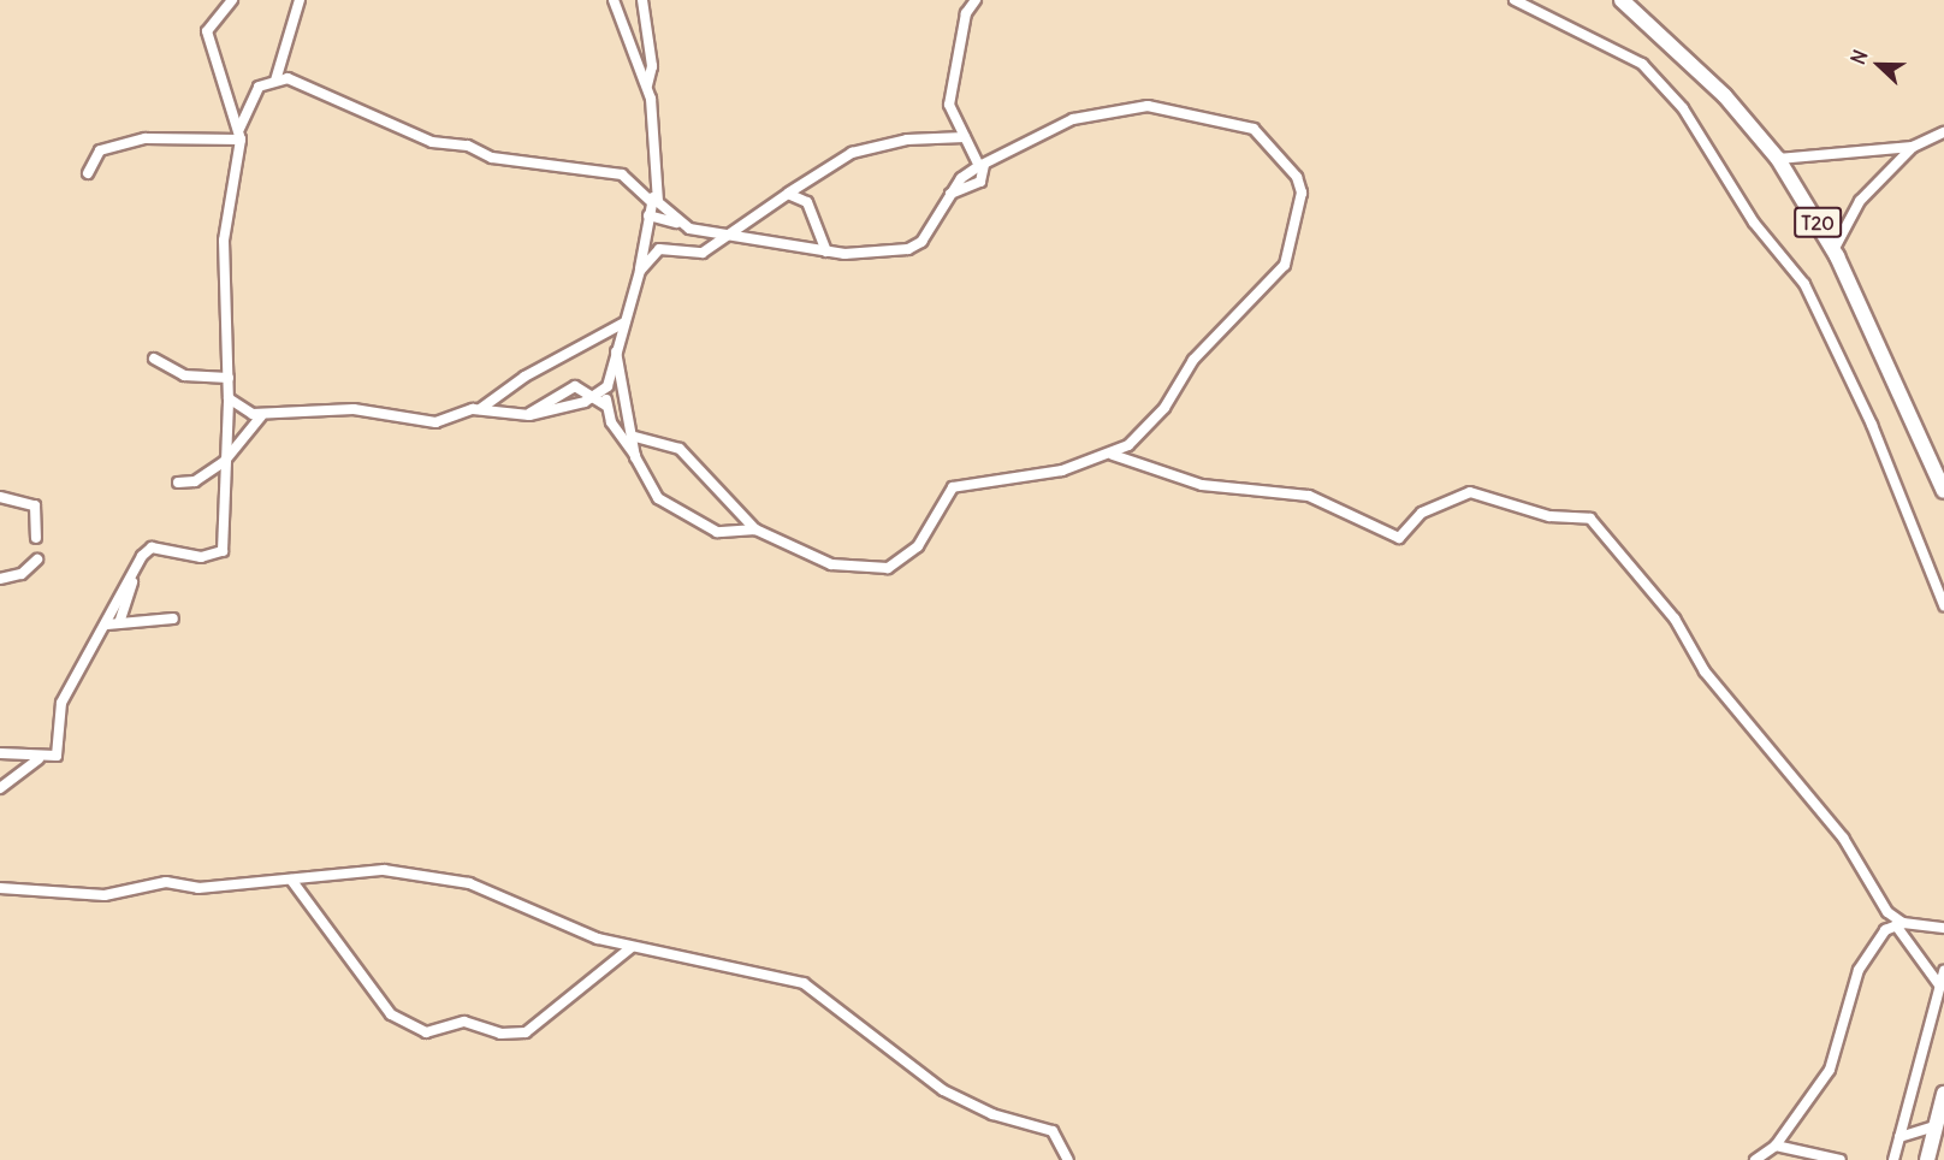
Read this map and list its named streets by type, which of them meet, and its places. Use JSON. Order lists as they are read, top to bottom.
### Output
{
  "streets": {
    "main road": ["T20"]
  },
  "north": "left"
}
